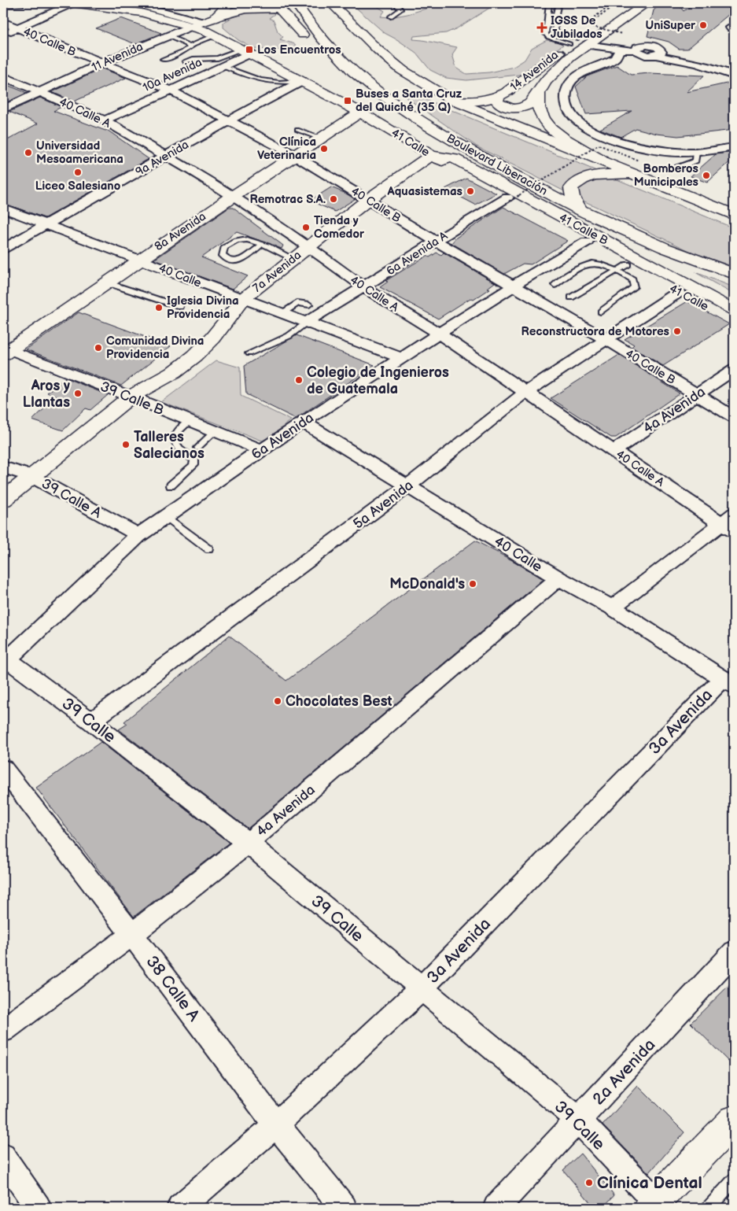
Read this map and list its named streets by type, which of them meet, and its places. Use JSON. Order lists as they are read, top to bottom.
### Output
{
  "streets": {
    "main road": [
      "11 Avenida",
      "14 Avenida",
      "41 Calle",
      "Boulevard Liberación",
      "41 Calle B",
      "8a Avenida",
      "7a Avenida"
    ],
    "street": [
      "40 Calle B",
      "10a Avenida",
      "40 Calle A",
      "9a Avenida",
      "6a Avenida A",
      "40 Calle",
      "39 Calle B",
      "4a Avenida",
      "6a Avenida",
      "39 Calle A",
      "5a Avenida",
      "39 Calle",
      "3a Avenida",
      "38 Calle A",
      "2a Avenida"
    ]
  },
  "crossings": [
    ["40 Calle B", "11 Avenida"],
    ["40 Calle B", "10a Avenida"],
    ["40 Calle B", "9a Avenida"],
    ["40 Calle B", "8a Avenida"],
    ["40 Calle B", "6a Avenida A"],
    ["40 Calle B", "7a Avenida"],
    ["40 Calle B", "4a Avenida"],
    ["40 Calle B", "6a Avenida"],
    ["40 Calle B", "5a Avenida"],
    ["11 Avenida", "40 Calle A"],
    ["11 Avenida", "41 Calle"],
    ["10a Avenida", "40 Calle A"],
    ["10a Avenida", "41 Calle"],
    ["40 Calle A", "9a Avenida"],
    ["40 Calle A", "8a Avenida"],
    ["40 Calle A", "6a Avenida A"],
    ["40 Calle A", "7a Avenida"],
    ["40 Calle A", "4a Avenida"],
    ["40 Calle A", "6a Avenida"],
    ["40 Calle A", "5a Avenida"],
    ["41 Calle", "9a Avenida"],
    ["41 Calle", "41 Calle B"],
    ["41 Calle", "8a Avenida"],
    ["41 Calle", "6a Avenida A"],
    ["41 Calle", "7a Avenida"],
    ["41 Calle", "6a Avenida"],
    ["41 Calle", "5a Avenida"],
    ["9a Avenida", "40 Calle"],
    ["41 Calle B", "7a Avenida"],
    ["8a Avenida", "40 Calle"],
    ["8a Avenida", "39 Calle B"],
    ["6a Avenida A", "40 Calle"],
    ["7a Avenida", "40 Calle"],
    ["7a Avenida", "39 Calle B"],
    ["7a Avenida", "39 Calle A"],
    ["40 Calle", "4a Avenida"],
    ["40 Calle", "6a Avenida"],
    ["40 Calle", "5a Avenida"],
    ["40 Calle", "3a Avenida"],
    ["39 Calle B", "6a Avenida"],
    ["4a Avenida", "39 Calle"],
    ["4a Avenida", "38 Calle A"],
    ["6a Avenida", "39 Calle A"],
    ["6a Avenida", "39 Calle"],
    ["5a Avenida", "39 Calle"],
    ["39 Calle", "3a Avenida"],
    ["39 Calle", "2a Avenida"],
    ["3a Avenida", "38 Calle A"]
  ],
  "places": {
    "other": [
      "UniSuper",
      "Clínica Veterinaria",
      "Universidad Mesoamericana",
      "Liceo Salesiano",
      "Bomberos Municipales",
      "Aquasistemas",
      "Remotrac S.A.",
      "Tienda y Comedor",
      "Iglesia Divina Providencia",
      "Reconstructora de Motores",
      "Comunidad Divina Providencia",
      "Colegio de Ingenieros de Guatemala",
      "Aros y Llantas",
      "Talleres Salecianos",
      "McDonald's",
      "Chocolates Best",
      "Clínica Dental"
    ],
    "health": ["IGSS De Jubilados"],
    "transit": ["Los Encuentros", "Buses a Santa Cruz del Quiché (35 Q)"]
  }
}
